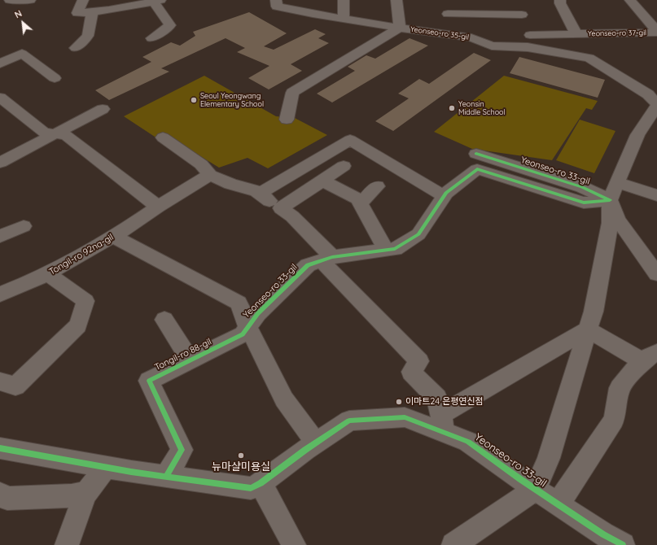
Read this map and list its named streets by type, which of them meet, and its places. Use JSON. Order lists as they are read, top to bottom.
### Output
{
  "streets": {
    "street": [
      "Yeonseo-ro 35-gil",
      "Yeonseo-ro 37-gil",
      "Yeonseo-ro 33-gil",
      "Tongil-ro 92na-gil",
      "Tongil-ro 88-gil"
    ]
  },
  "crossings": [
    ["Yeonseo-ro 33-gil", "Tongil-ro 92na-gil"],
    ["Yeonseo-ro 33-gil", "Tongil-ro 88-gil"]
  ],
  "places": [
    "Seoul Yeongwang Elementary School",
    "Yeonsin Middle School",
    "이마트24 은평연신점",
    "뉴마샬미용실"
  ],
  "north": "top left"
}
